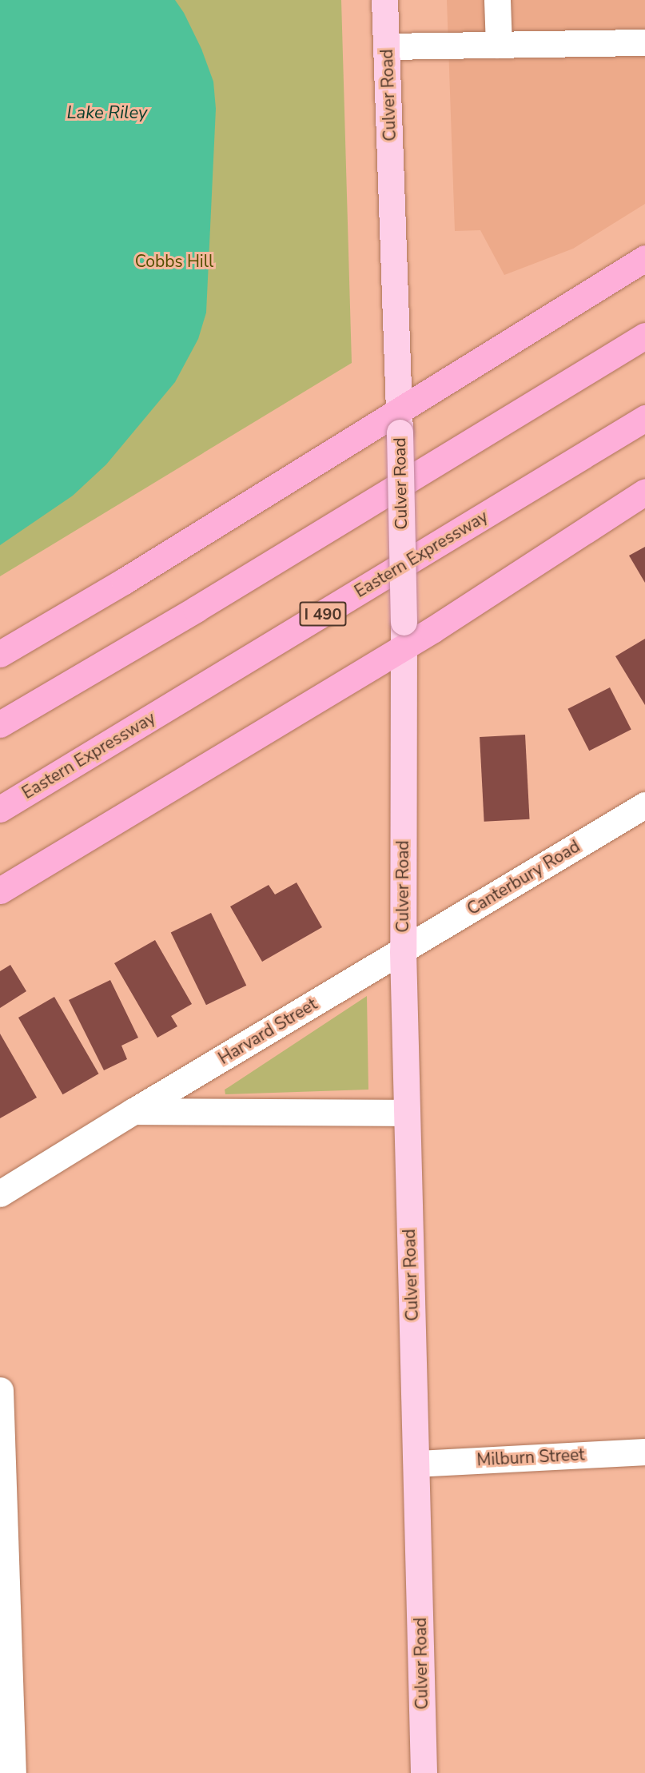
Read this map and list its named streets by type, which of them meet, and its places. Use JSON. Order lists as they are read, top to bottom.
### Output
{
  "streets": {
    "highway": ["Eastern Expressway", "I 490"],
    "main road": ["Culver Road"],
    "street": ["Canterbury Road", "Harvard Street", "Milburn Street"]
  },
  "crossings": [
    ["Culver Road", "Canterbury Road"],
    ["Culver Road", "Harvard Street"],
    ["Culver Road", "Milburn Street"],
    ["Canterbury Road", "Harvard Street"]
  ],
  "water": ["Lake Riley"],
  "parks": ["Cobbs Hill"]
}
